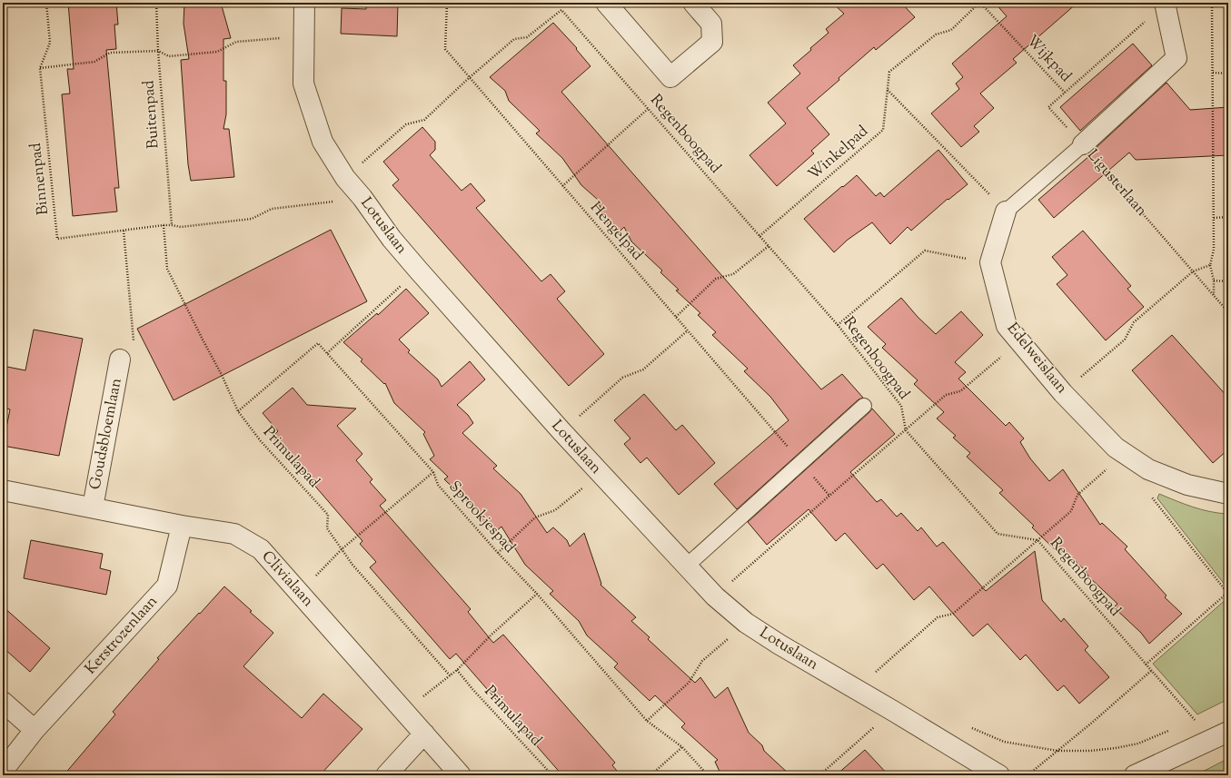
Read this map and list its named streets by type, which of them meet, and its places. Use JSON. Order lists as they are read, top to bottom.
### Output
{
  "streets": {
    "street": [
      "Ligusterlaan",
      "Lotuslaan",
      "Edelweislaan",
      "Goudsbloemlaan",
      "Clivialaan",
      "Kerstrozenlaan"
    ],
    "path": [
      "Wijkpad",
      "Buitenpad",
      "Regenboogpad",
      "Winkelpad",
      "Binnenpad",
      "Hengelpad",
      "Primulapad",
      "Sprookjespad"
    ]
  },
  "crossings": [
    ["Wijkpad", "Winkelpad"],
    ["Wijkpad", "Ligusterlaan"],
    ["Buitenpad", "Binnenpad"],
    ["Regenboogpad", "Winkelpad"],
    ["Regenboogpad", "Hengelpad"],
    ["Binnenpad", "Lotuslaan"],
    ["Binnenpad", "Primulapad"],
    ["Goudsbloemlaan", "Clivialaan"],
    ["Primulapad", "Sprookjespad"],
    ["Clivialaan", "Kerstrozenlaan"]
  ]
}
